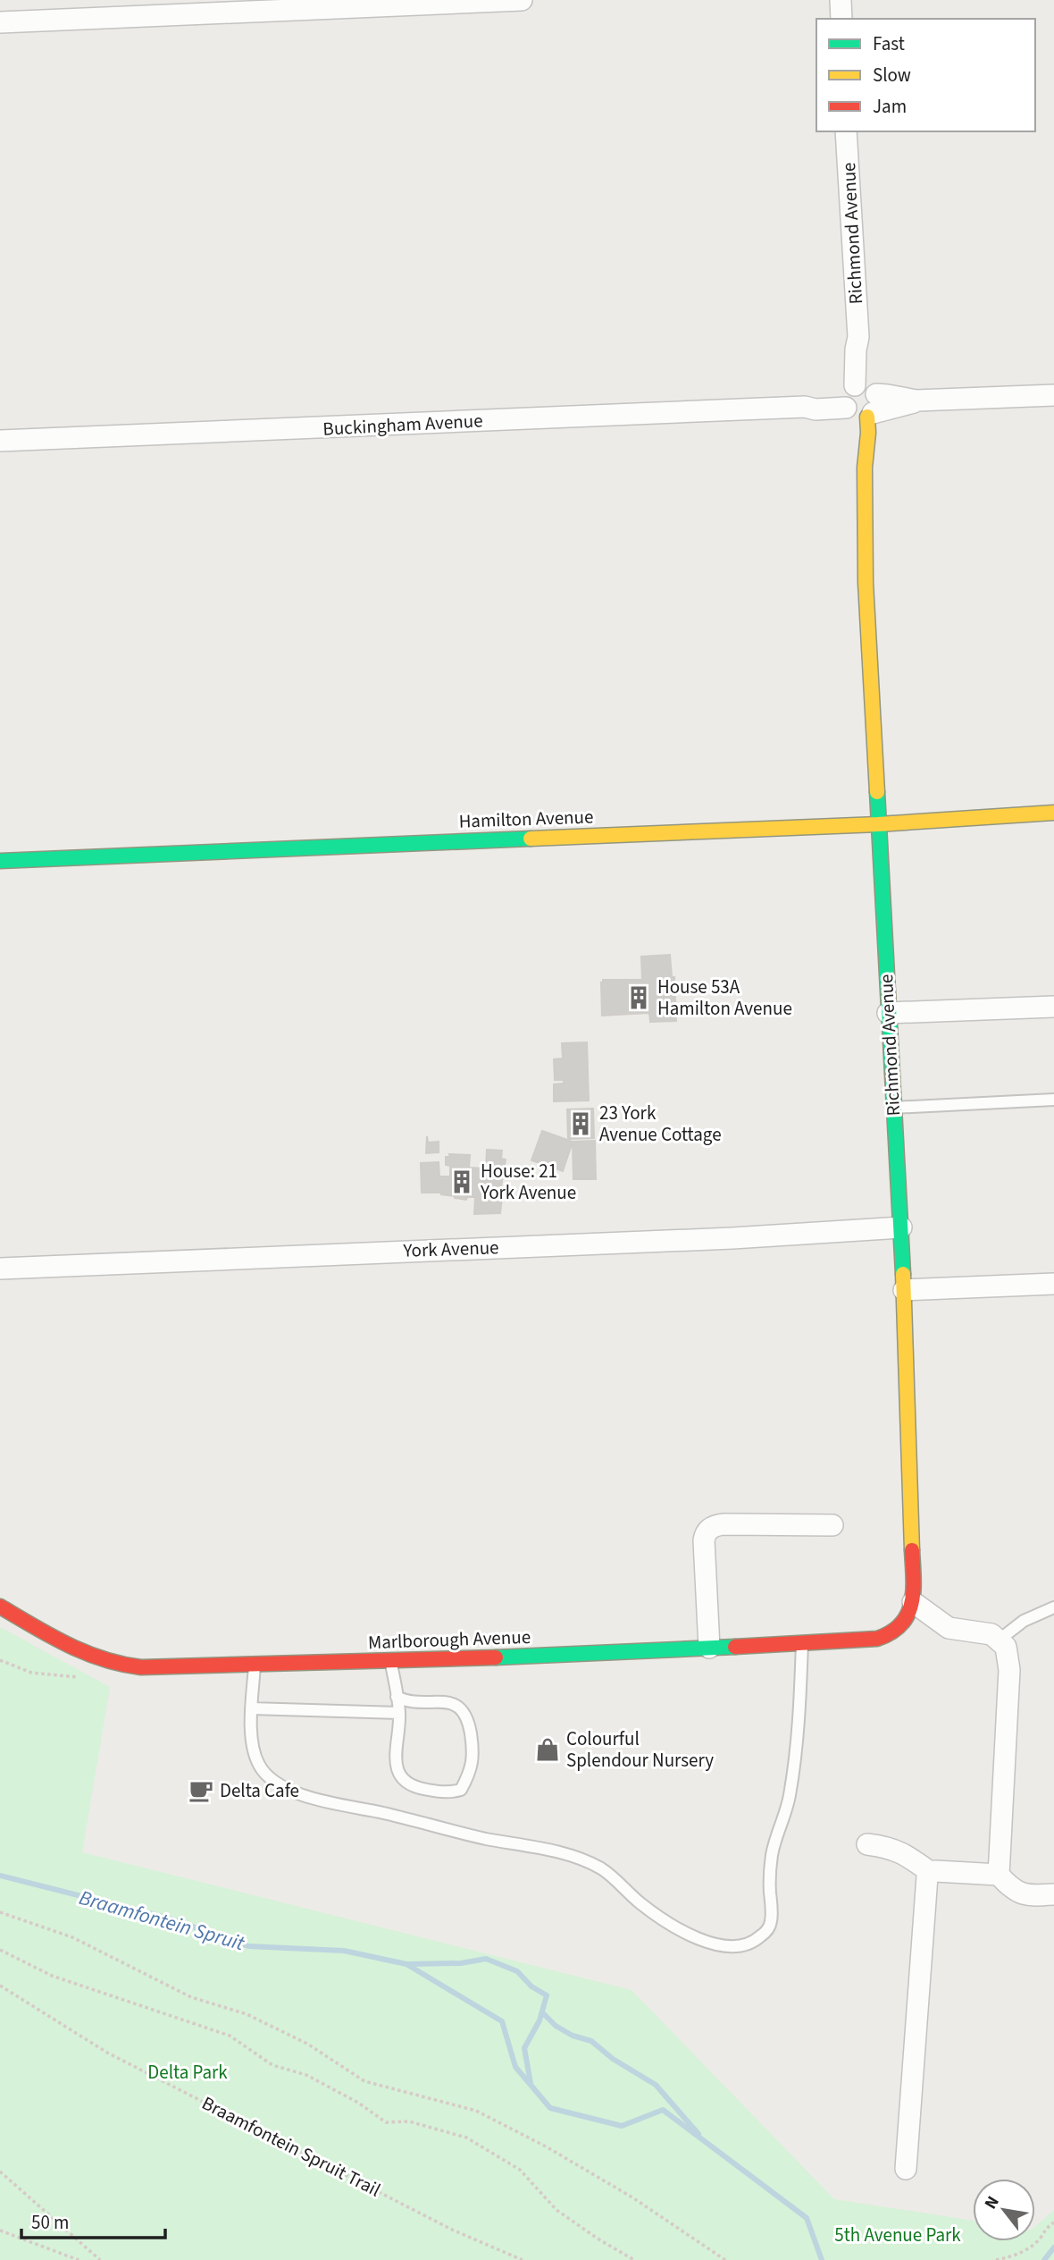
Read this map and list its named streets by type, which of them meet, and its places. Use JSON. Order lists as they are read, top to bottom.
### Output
{
  "streets": {
    "street": [
      "Richmond Avenue",
      "Buckingham Avenue",
      "Hamilton Avenue",
      "York Avenue",
      "Marlborough Avenue"
    ],
    "path": ["Braamfontein Spruit Trail"]
  },
  "crossings": [
    ["Richmond Avenue", "Buckingham Avenue"],
    ["Richmond Avenue", "Hamilton Avenue"],
    ["Richmond Avenue", "York Avenue"],
    ["Richmond Avenue", "Marlborough Avenue"]
  ],
  "water": ["Braamfontein Spruit"],
  "parks": ["Delta Park", "5th Avenue Park"],
  "places": {
    "building": ["House 53A Hamilton Avenue", "23 York Avenue Cottage", "House: 21 York Avenue"],
    "shop": ["Colourful Splendour Nursery"],
    "cafe": ["Delta Cafe"]
  },
  "legend": ["Fast", "Slow", "Jam"],
  "scale_bar": "50 m",
  "north": "top left"
}
